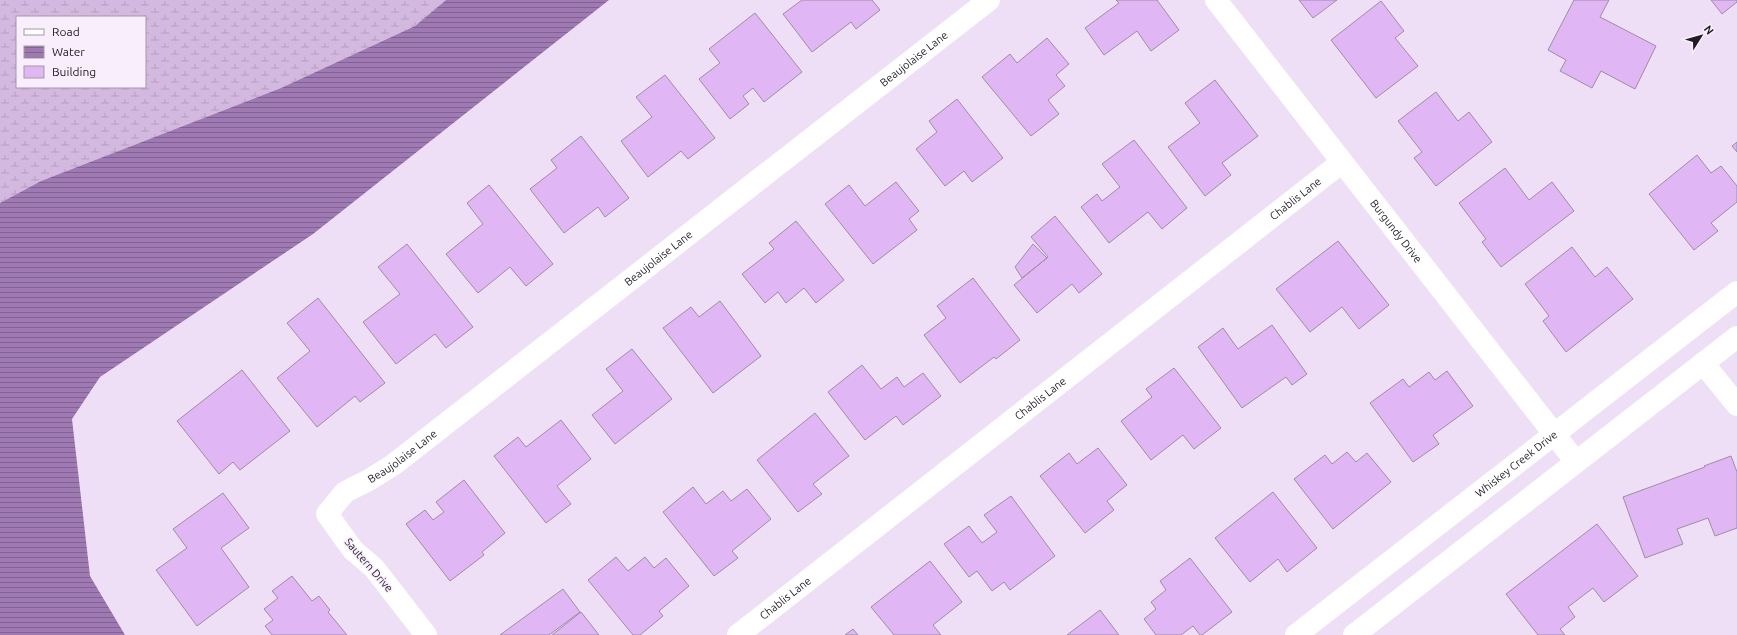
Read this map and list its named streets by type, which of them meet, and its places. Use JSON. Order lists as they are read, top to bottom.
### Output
{
  "streets": {
    "street": [
      "Beaujolaise Lane",
      "Chablis Lane",
      "Burgundy Drive",
      "Whiskey Creek Drive",
      "Sautern Drive"
    ]
  },
  "crossings": [
    ["Beaujolaise Lane", "Sautern Drive"],
    ["Chablis Lane", "Burgundy Drive"],
    ["Burgundy Drive", "Whiskey Creek Drive"]
  ],
  "legend": ["Road", "Water", "Building"],
  "north": "top right"
}
